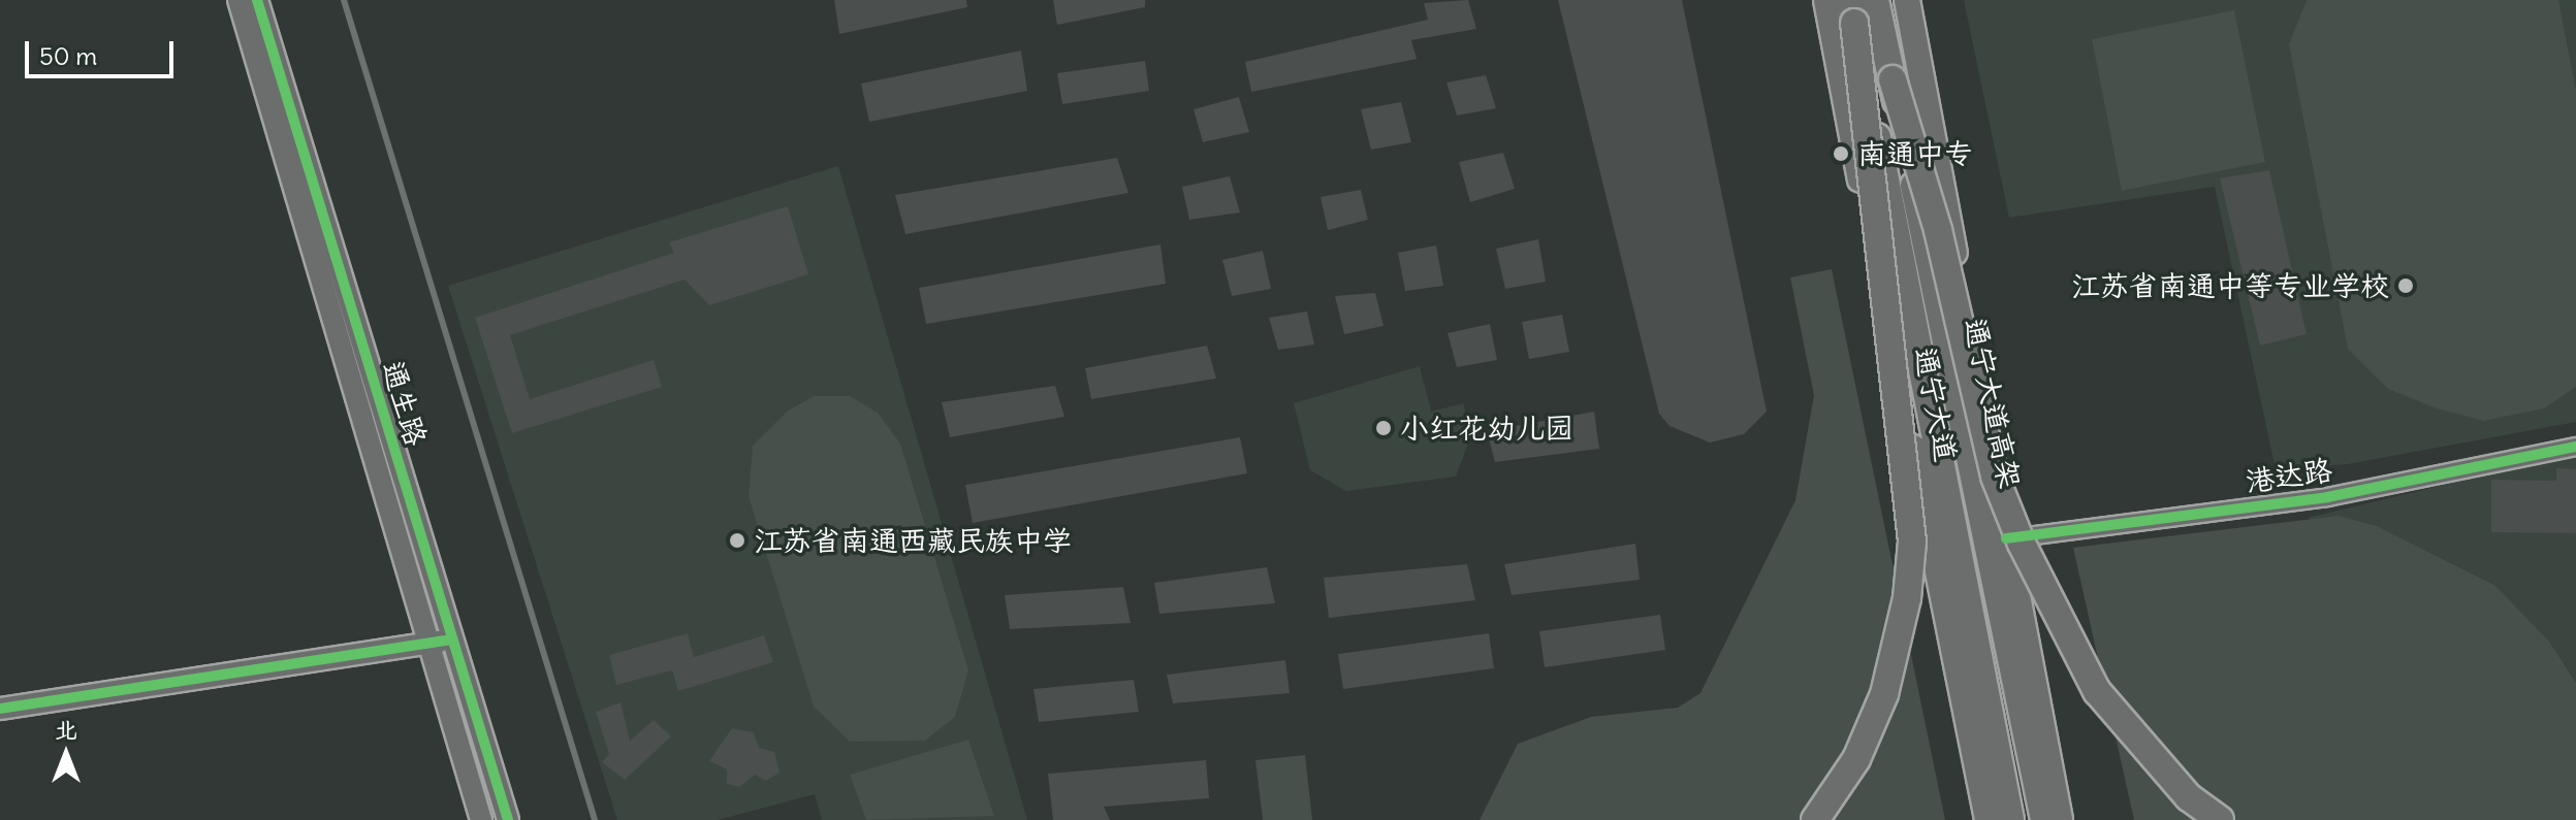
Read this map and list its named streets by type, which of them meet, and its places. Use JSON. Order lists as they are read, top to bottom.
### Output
{
  "streets": {
    "highway": ["通宁大道高架"],
    "main road": ["通宁大道"],
    "street": ["通生路", "港达路"]
  },
  "crossings": [
    ["通宁大道", "港达路"]
  ],
  "places": [
    "南通中专",
    "江苏省南通中等专业学校",
    "小红花幼儿园",
    "江苏省南通西藏民族中学"
  ],
  "scale_bar": "50 m",
  "north": "top"
}
